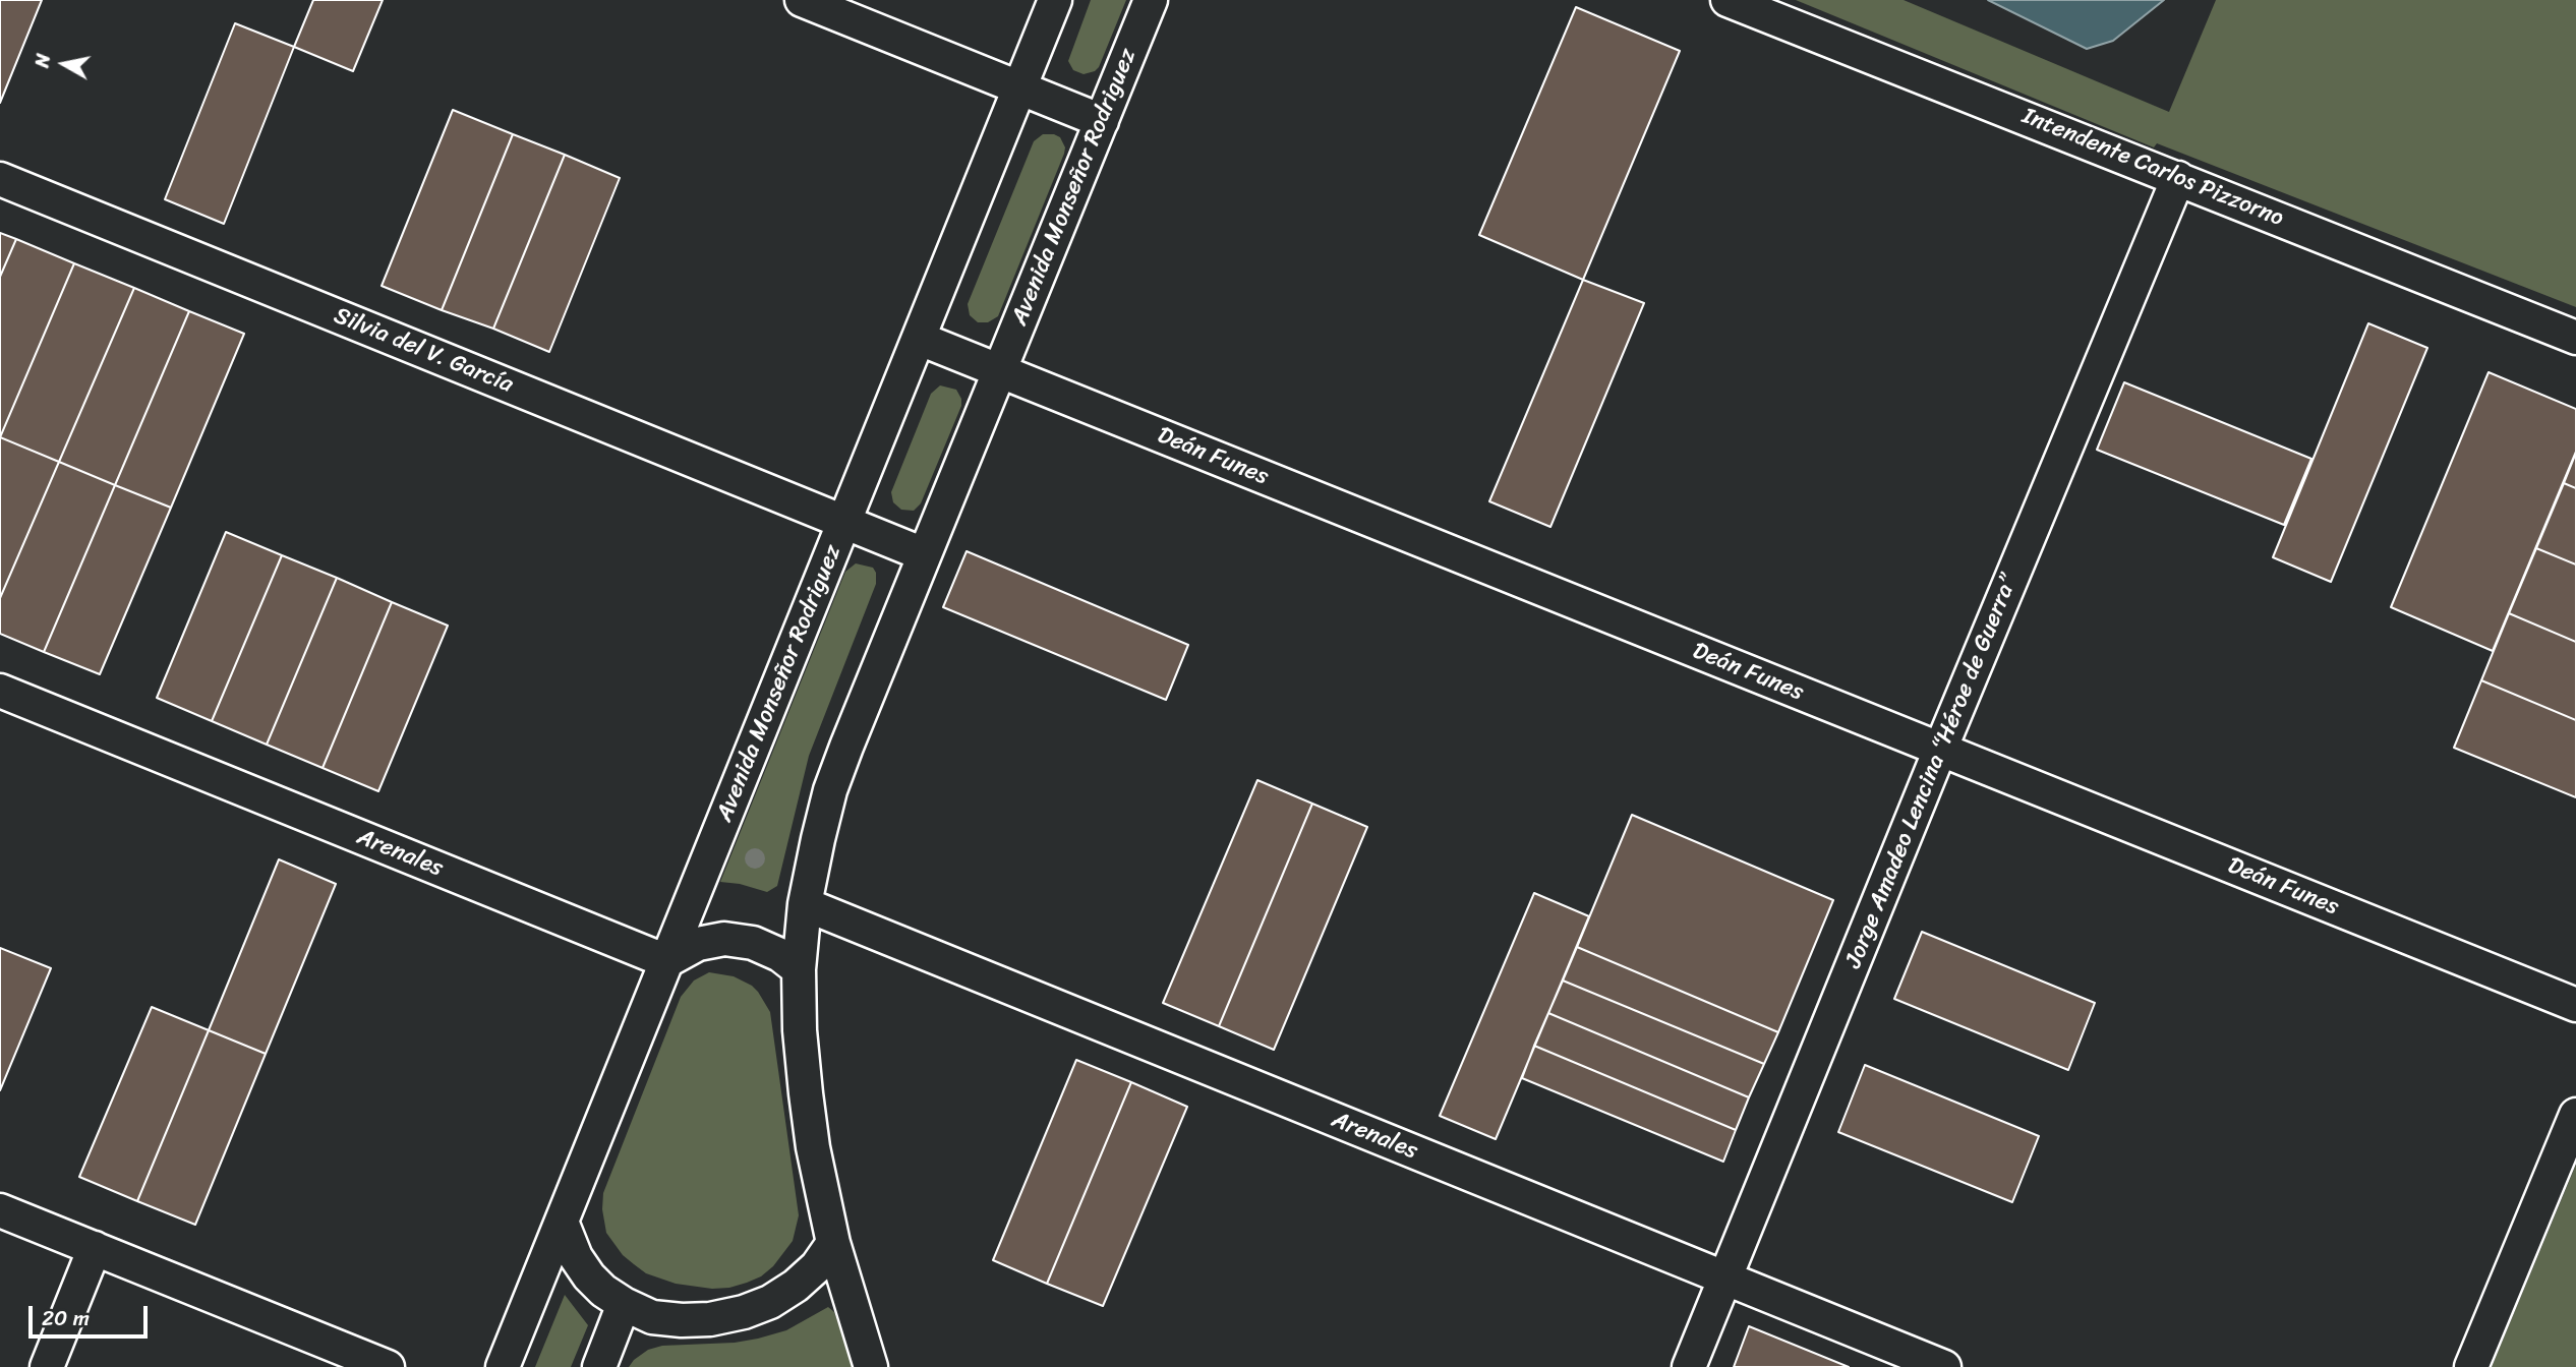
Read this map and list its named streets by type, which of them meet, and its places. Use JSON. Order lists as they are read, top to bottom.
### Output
{
  "streets": {
    "street": [
      "Intendente Carlos Pizzorno",
      "Avenida Monseñor Rodriguez",
      "Silvia del V. García",
      "Deán Funes",
      "Jorge Amadeo Lencina “Héroe de Guerra”",
      "Arenales"
    ]
  },
  "crossings": [
    ["Intendente Carlos Pizzorno", "Jorge Amadeo Lencina “Héroe de Guerra”"],
    ["Avenida Monseñor Rodriguez", "Silvia del V. García"],
    ["Avenida Monseñor Rodriguez", "Deán Funes"],
    ["Avenida Monseñor Rodriguez", "Arenales"],
    ["Deán Funes", "Jorge Amadeo Lencina “Héroe de Guerra”"],
    ["Jorge Amadeo Lencina “Héroe de Guerra”", "Arenales"]
  ],
  "scale_bar": "20 m",
  "north": "left"
}
